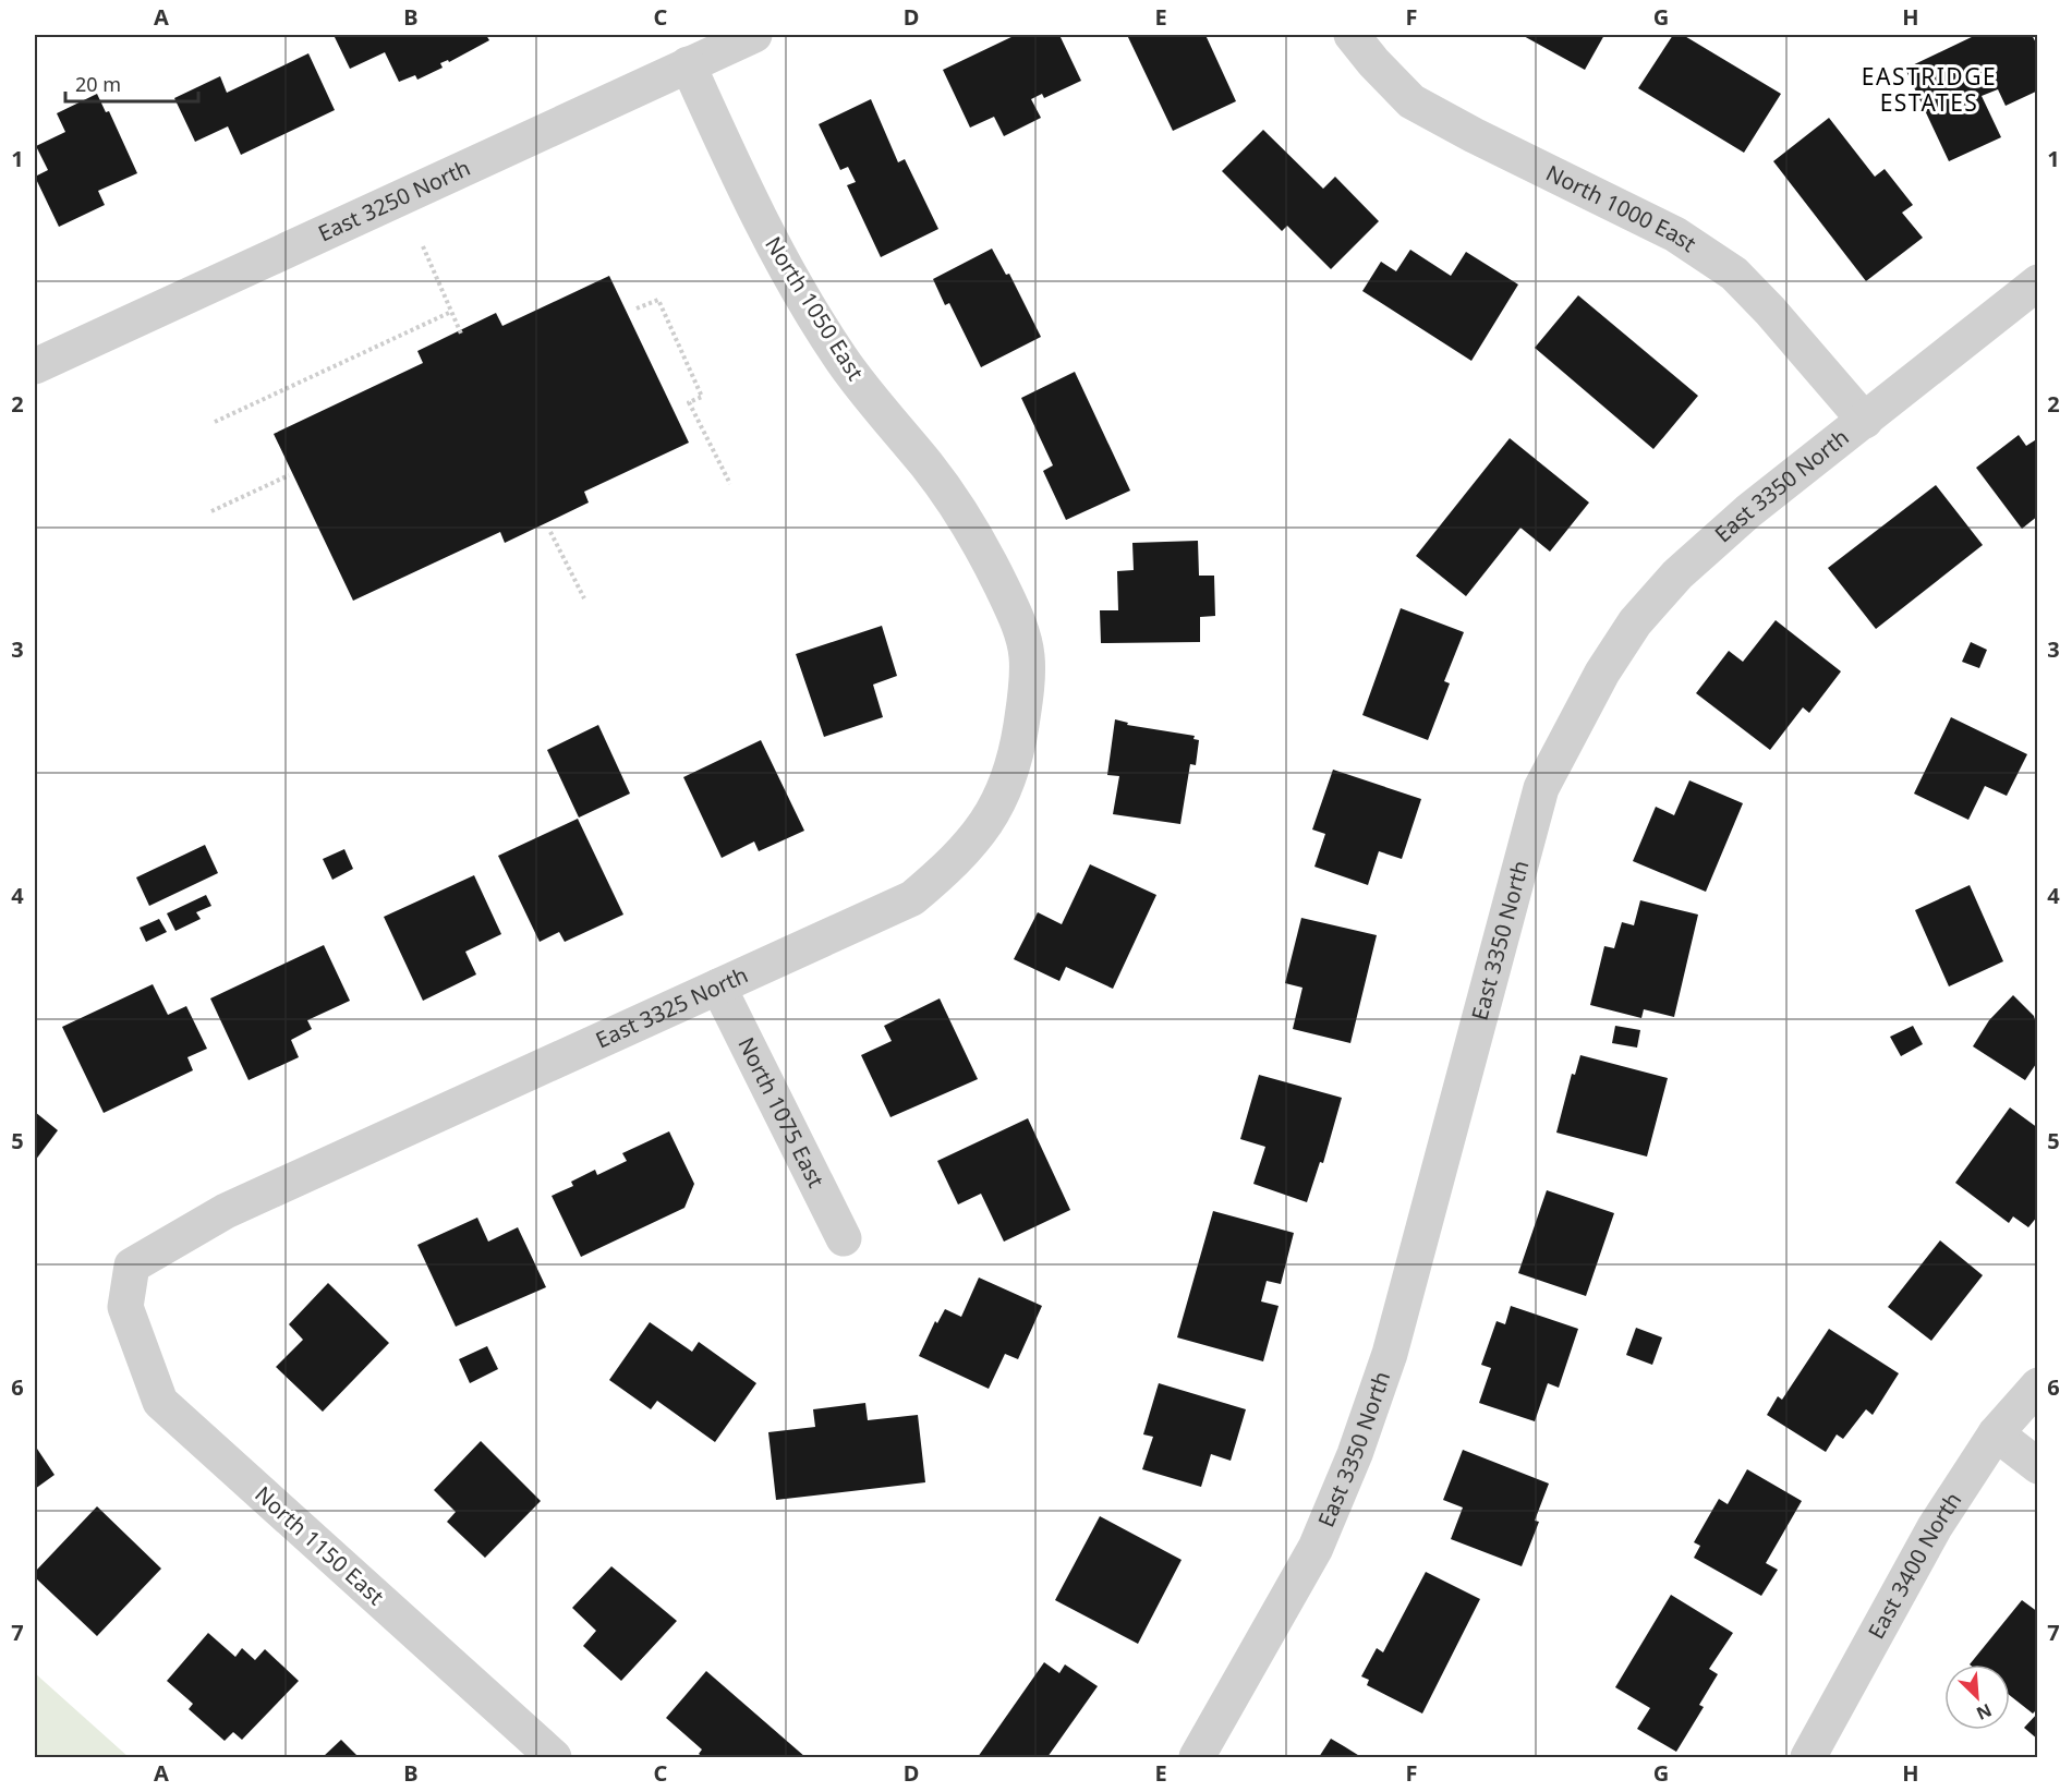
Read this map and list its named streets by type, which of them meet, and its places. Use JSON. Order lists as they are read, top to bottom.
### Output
{
  "streets": {
    "street": [
      "East 3250 North",
      "North 1000 East",
      "North 1050 East",
      "East 3350 North",
      "East 3325 North",
      "North 1075 East",
      "North 1150 East",
      "East 3400 North"
    ]
  },
  "crossings": [
    ["East 3250 North", "North 1050 East"],
    ["North 1000 East", "East 3350 North"],
    ["North 1050 East", "East 3325 North"],
    ["East 3325 North", "North 1075 East"],
    ["East 3325 North", "North 1150 East"]
  ],
  "districts": ["EASTRIDGE ESTATES"],
  "scale_bar": "20 m",
  "north": "bottom right",
  "grid": {
    "columns": [
      "A",
      "B",
      "C",
      "D",
      "E",
      "F",
      "G",
      "H"
    ],
    "rows": [
      "1",
      "2",
      "3",
      "4",
      "5",
      "6",
      "7"
    ]
  }
}
